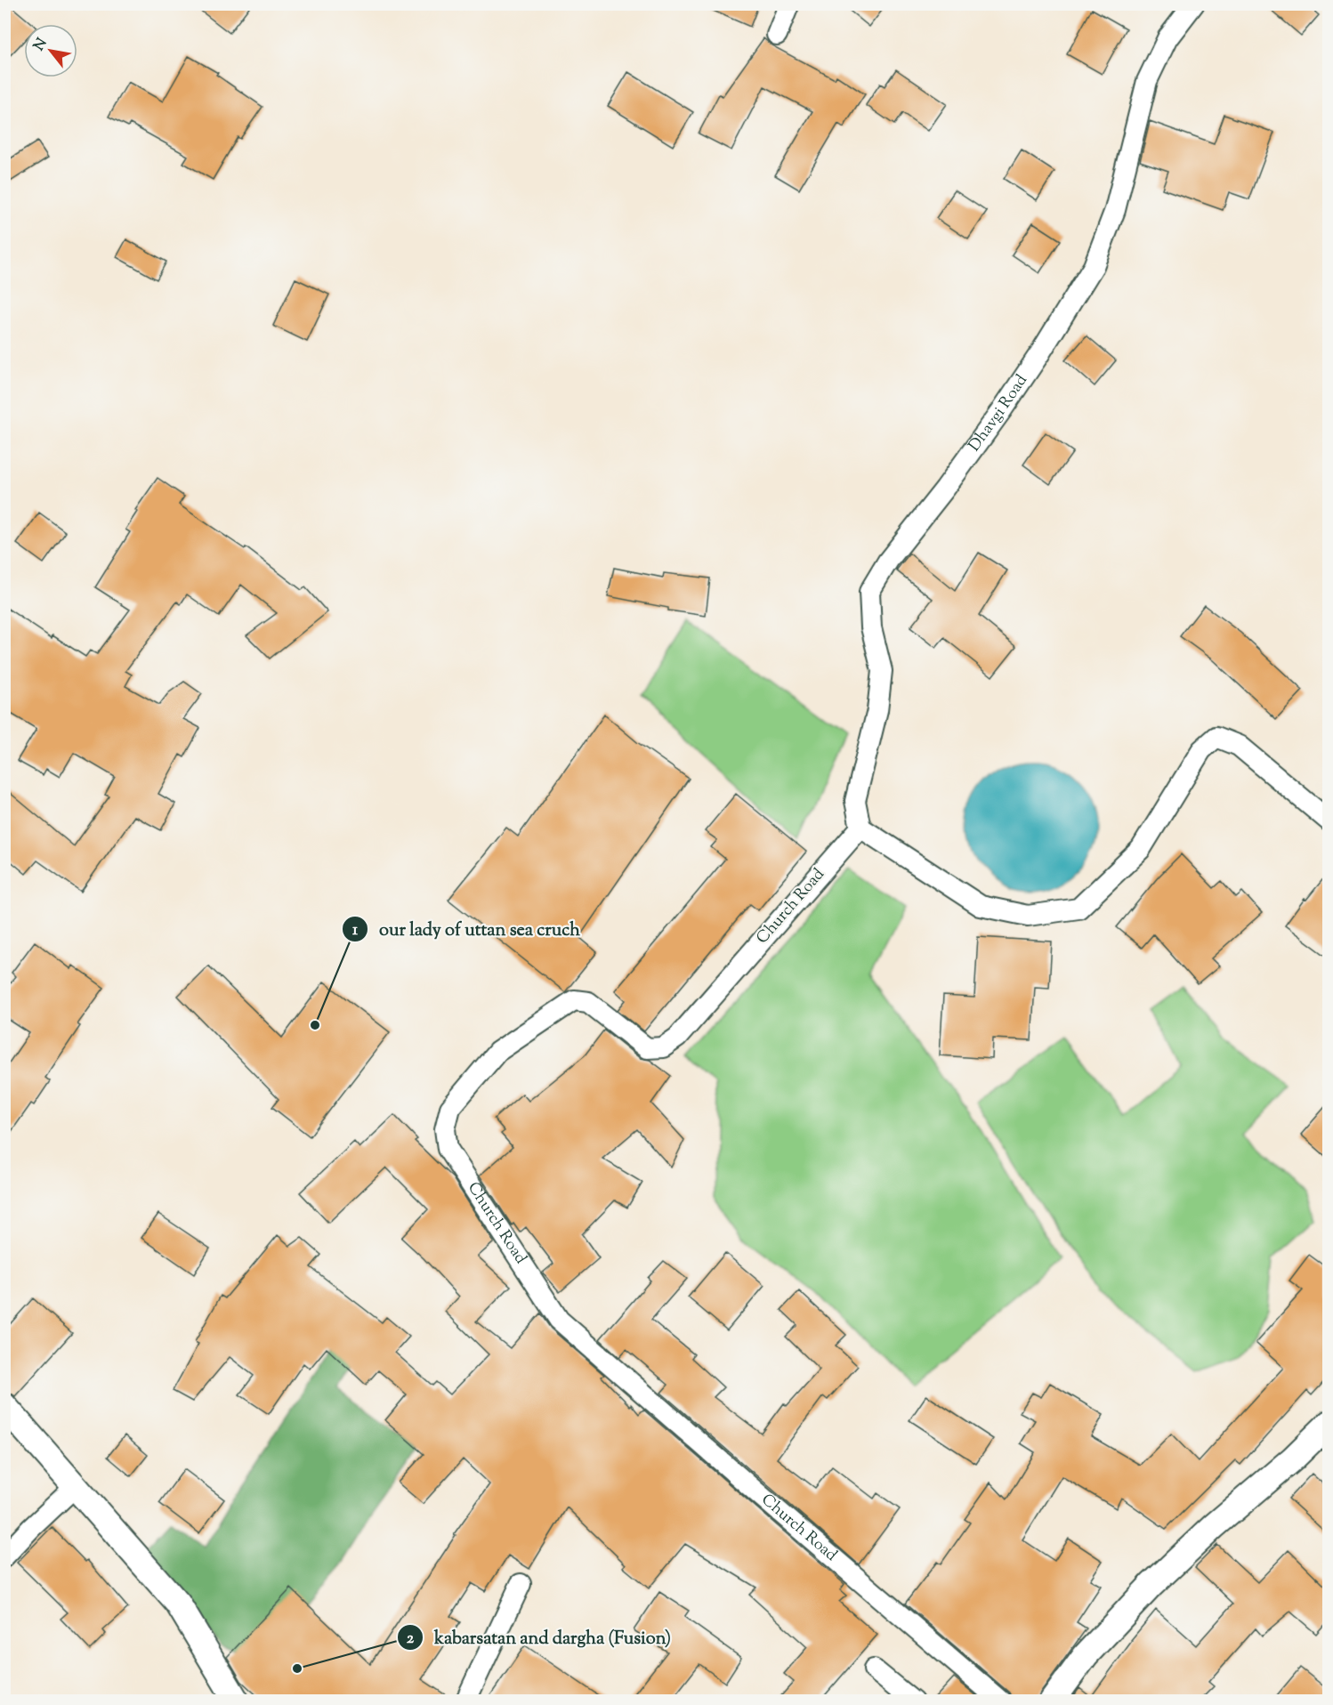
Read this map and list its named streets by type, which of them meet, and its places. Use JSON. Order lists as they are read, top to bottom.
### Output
{
  "streets": {
    "street": ["Dhavgi Road", "Church Road"]
  },
  "crossings": [
    ["Dhavgi Road", "Church Road"]
  ],
  "places": ["our lady of uttan sea cruch", "kabarsatan and dargha (Fusion)"],
  "north": "top left"
}
